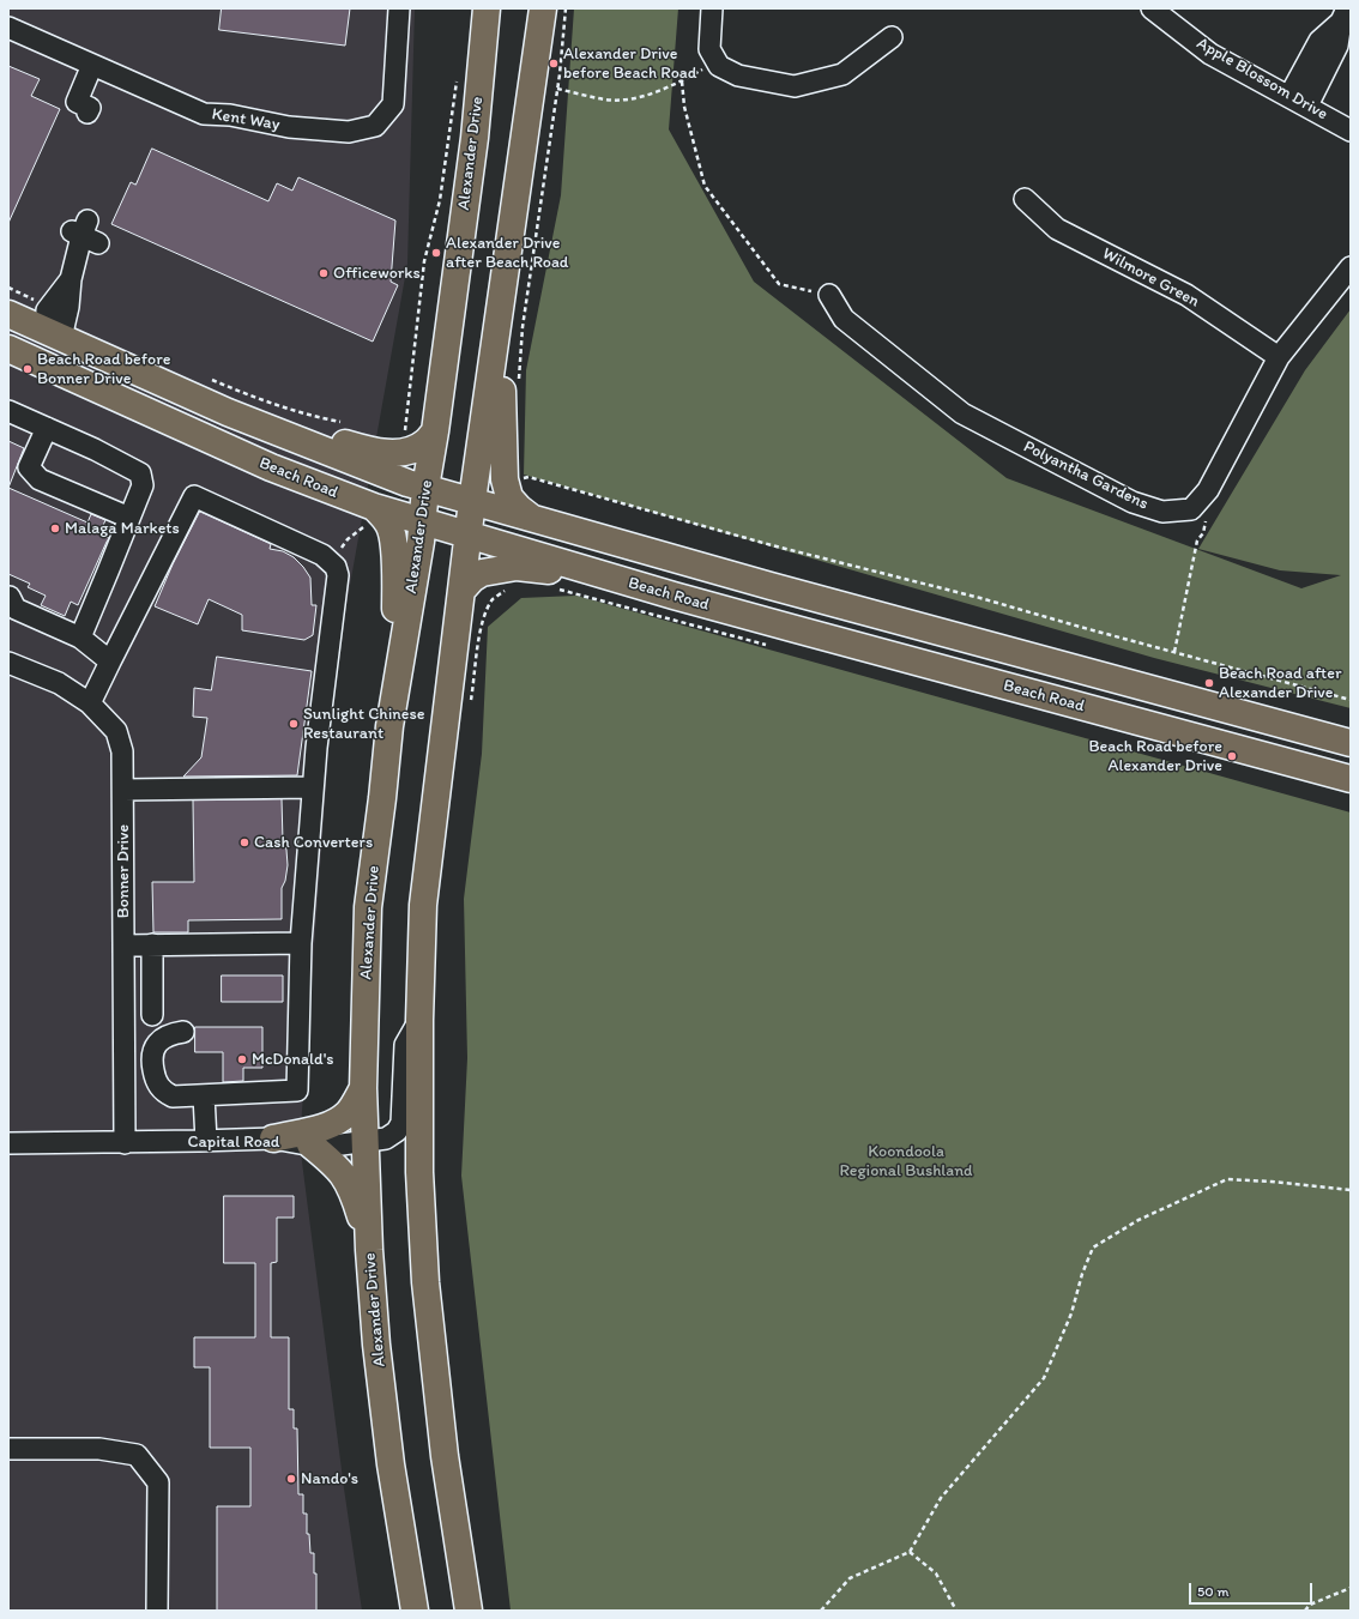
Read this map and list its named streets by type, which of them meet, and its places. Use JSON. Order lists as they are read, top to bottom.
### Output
{
  "streets": {
    "main road": ["Alexander Drive", "Beach Road"],
    "street": [
      "Apple Blossom Drive",
      "Kent Way",
      "Wilmore Green",
      "Polyantha Gardens",
      "Bonner Drive",
      "Capital Road"
    ]
  },
  "crossings": [
    ["Alexander Drive", "Beach Road"],
    ["Alexander Drive", "Capital Road"],
    ["Wilmore Green", "Polyantha Gardens"],
    ["Bonner Drive", "Capital Road"]
  ],
  "parks": ["Koondoola Regional Bushland"],
  "places": [
    "Alexander Drive before Beach Road",
    "Alexander Drive after Beach Road",
    "Officeworks",
    "Beach Road before Bonner Drive",
    "Malaga Markets",
    "Beach Road after Alexander Drive",
    "Sunlight Chinese Restaurant",
    "Beach Road before Alexander Drive",
    "Cash Converters",
    "McDonald's",
    "Nando's"
  ],
  "scale_bar": "50 m"
}
